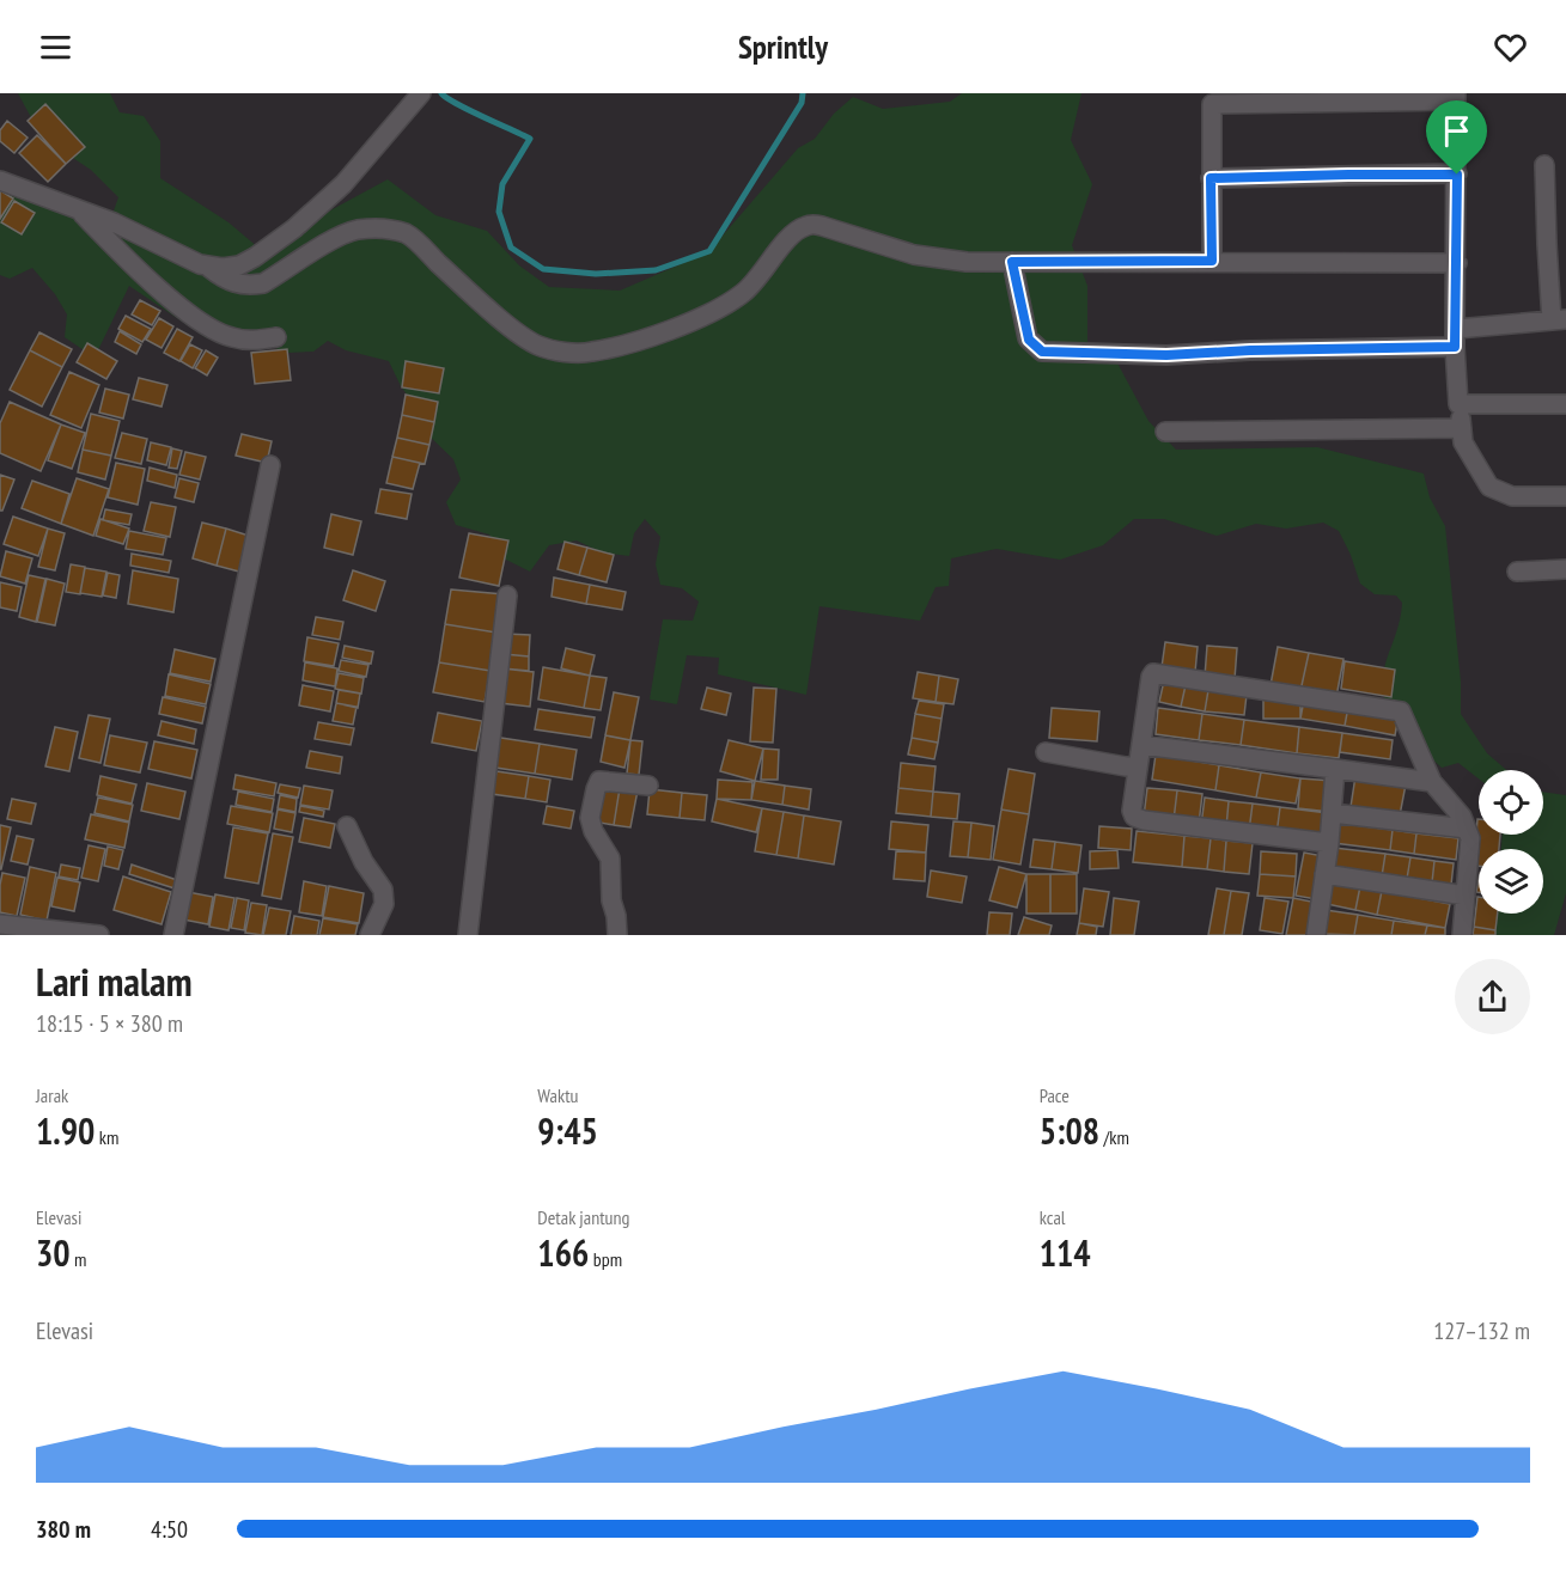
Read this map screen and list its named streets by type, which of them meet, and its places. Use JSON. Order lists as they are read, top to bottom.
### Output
{
  "page": {
    "header": "Sprintly",
    "heading": ["Lari malam", "18:15 · 5 × 380 m"],
    "stats": [
      ["Jarak", "1.90 km"],
      ["Waktu", "9:45"],
      ["Pace", "5:08 /km"],
      ["Elevasi", "30 m"],
      ["Detak jantung", "166 bpm"],
      ["kcal", "114"]
    ],
    "chart": ["Elevasi", "127–132 m"],
    "list": [
      {
        "name": "380 m",
        "note": "4:50"
      }
    ]
  }
}
